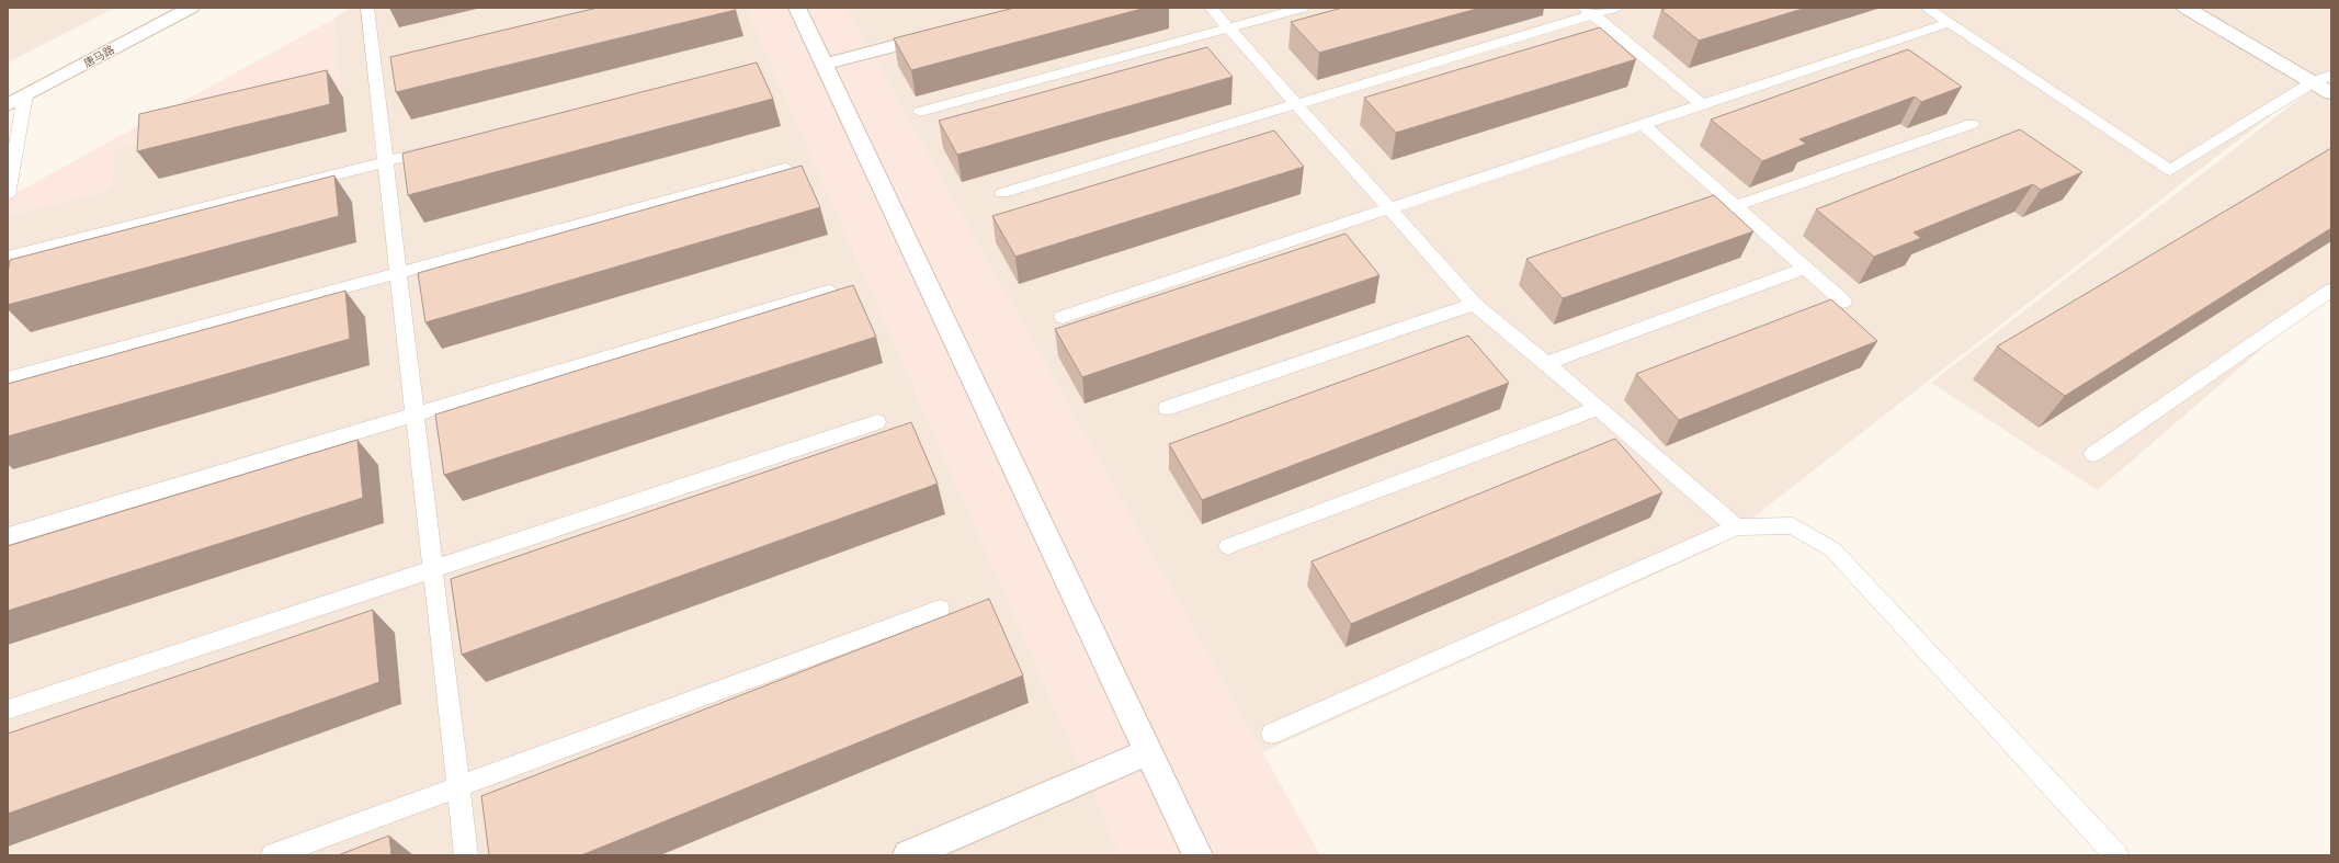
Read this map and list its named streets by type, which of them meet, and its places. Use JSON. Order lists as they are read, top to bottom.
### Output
{
  "streets": {
    "street": ["唐马路"]
  }
}
